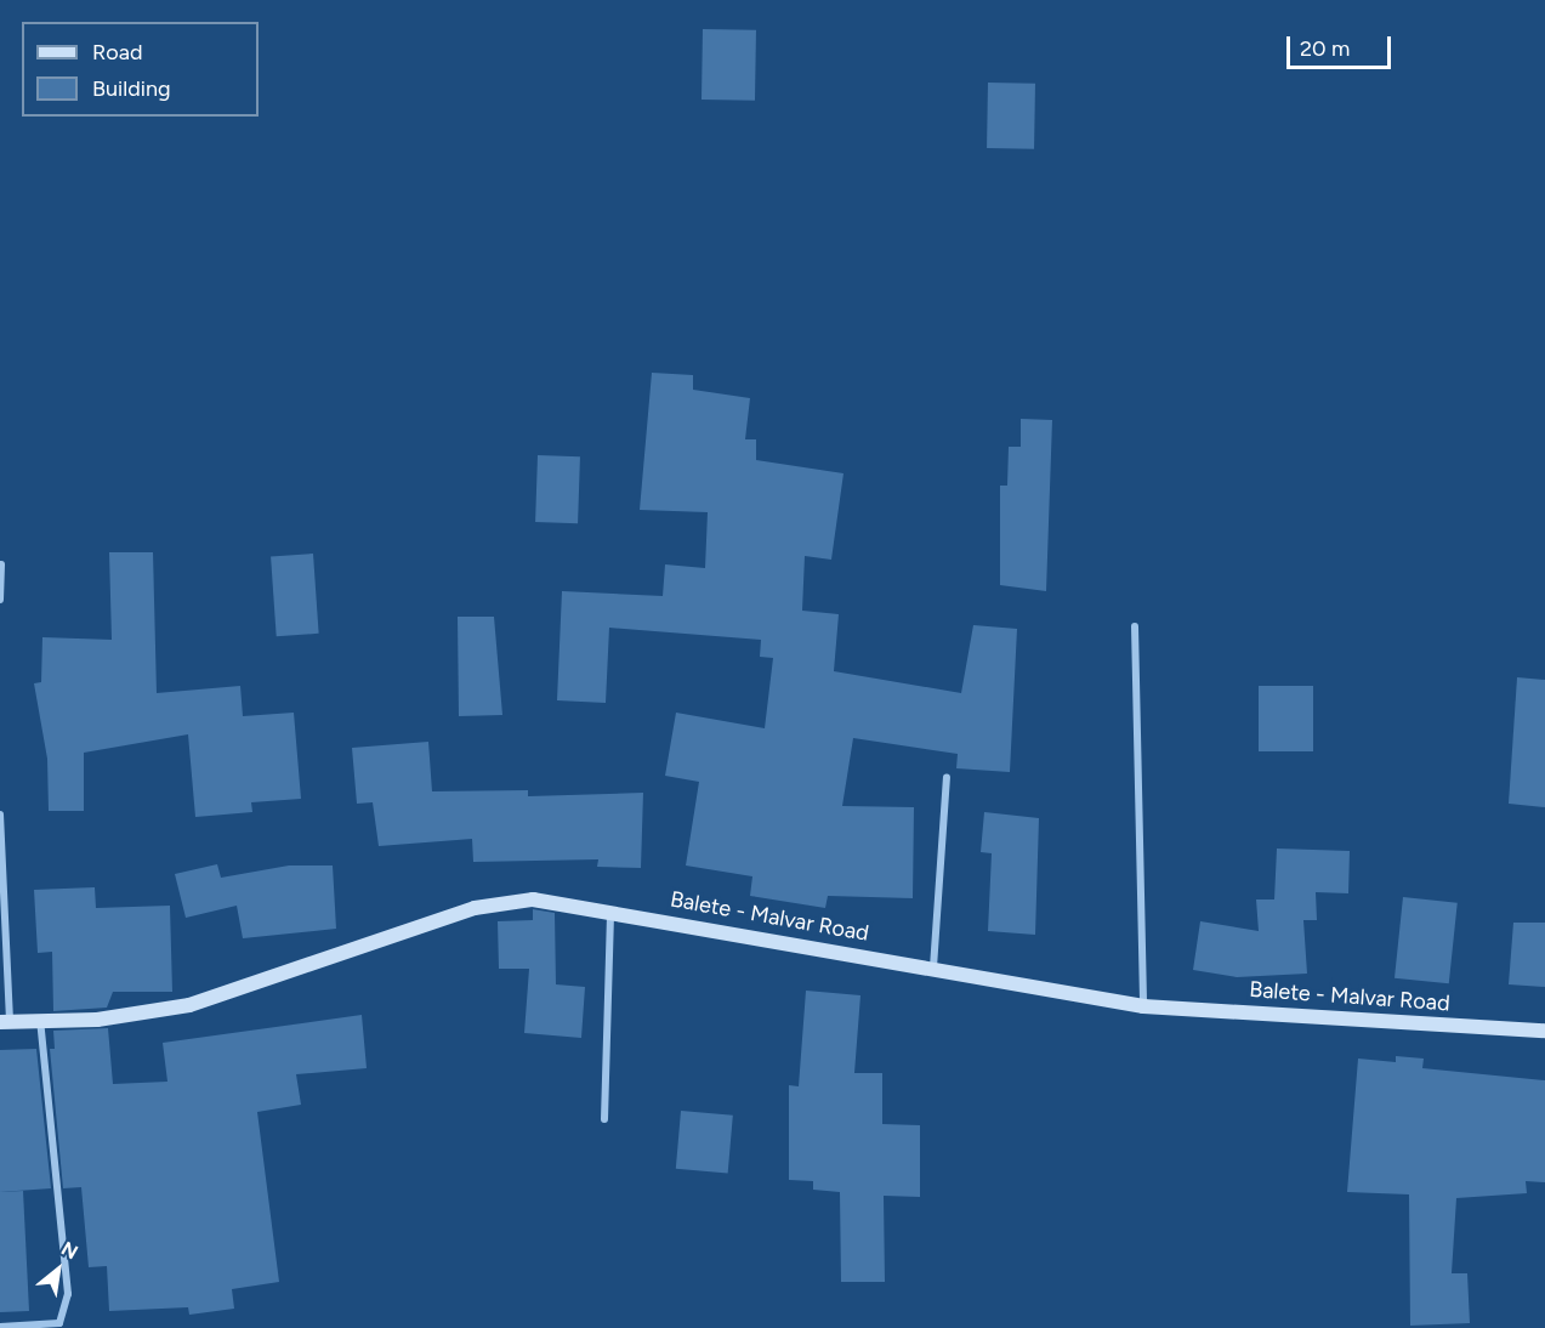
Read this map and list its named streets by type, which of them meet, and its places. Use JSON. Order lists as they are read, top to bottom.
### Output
{
  "streets": {
    "main road": ["Balete - Malvar Road"]
  },
  "legend": ["Road", "Building"],
  "scale_bar": "20 m",
  "north": "top right"
}
